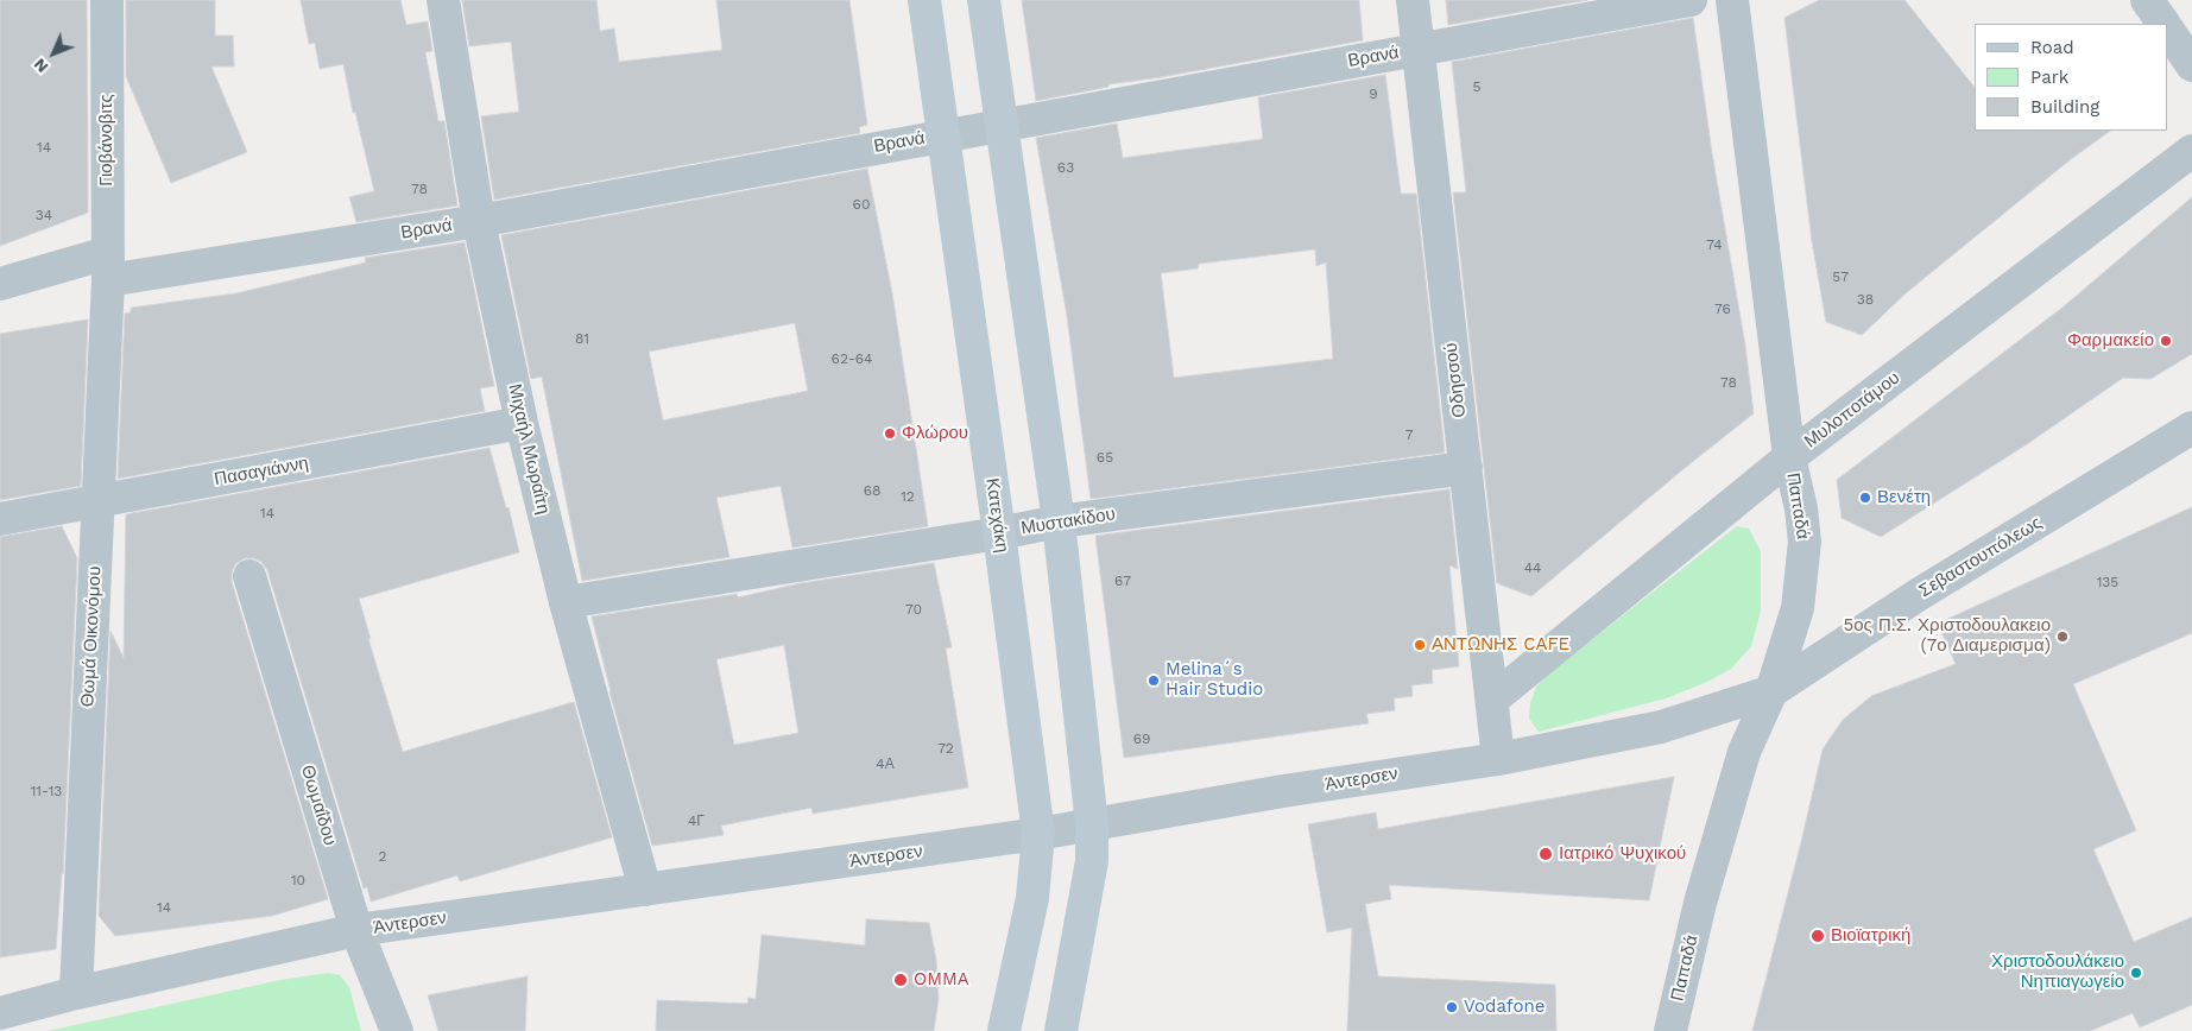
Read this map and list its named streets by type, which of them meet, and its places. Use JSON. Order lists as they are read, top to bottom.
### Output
{
  "streets": {
    "main road": ["Κατεχάκη"],
    "street": [
      "Βρανά",
      "Γιοβάνοβιτς",
      "Οδησσού",
      "Μυλοποτάμου",
      "Μιχαήλ Μωραΐτη",
      "Πασαγιάννη",
      "Παπαδά",
      "Μυστακίδου",
      "Σεβαστουπόλεως",
      "Θωμά Οικονόμου",
      "Άντερσεν",
      "Θωμαΐδου"
    ]
  },
  "crossings": [
    ["Βρανά", "Γιοβάνοβιτς"],
    ["Βρανά", "Οδησσού"],
    ["Βρανά", "Μιχαήλ Μωραΐτη"],
    ["Βρανά", "Κατεχάκη"],
    ["Βρανά", "Θωμά Οικονόμου"],
    ["Γιοβάνοβιτς", "Θωμά Οικονόμου"],
    ["Οδησσού", "Μυλοποτάμου"],
    ["Οδησσού", "Μυστακίδου"],
    ["Οδησσού", "Άντερσεν"],
    ["Μυλοποτάμου", "Παπαδά"],
    ["Μιχαήλ Μωραΐτη", "Πασαγιάννη"],
    ["Μιχαήλ Μωραΐτη", "Μυστακίδου"],
    ["Μιχαήλ Μωραΐτη", "Άντερσεν"],
    ["Πασαγιάννη", "Θωμά Οικονόμου"],
    ["Παπαδά", "Σεβαστουπόλεως"],
    ["Παπαδά", "Άντερσεν"],
    ["Κατεχάκη", "Μυστακίδου"],
    ["Κατεχάκη", "Άντερσεν"],
    ["Σεβαστουπόλεως", "Άντερσεν"],
    ["Θωμά Οικονόμου", "Άντερσεν"],
    ["Άντερσεν", "Θωμαΐδου"]
  ],
  "places": [
    "Φαρμακείο",
    "Φλώρου",
    "Βενέτη",
    "5ος Π.Σ. Χριστοδουλακειο (7ο Διαμερισμα)",
    "ΑΝΤΩΝΗΣ CAFE",
    "Melina´s Hair Studio",
    "Ιατρικό Ψυχικού",
    "Βιοϊατρική",
    "Χριστοδουλάκειο Νηπιαγωγείο",
    "OMMA",
    "Vodafone"
  ],
  "house_numbers": [
    "5",
    "9",
    "14",
    "63",
    "78",
    "60",
    "34",
    "74",
    "57",
    "38",
    "76",
    "81",
    "62-64",
    "78",
    "7",
    "65",
    "68",
    "12",
    "14",
    "44",
    "67",
    "135",
    "70",
    "69",
    "72",
    "4Α",
    "11-13",
    "4Γ",
    "2",
    "10",
    "14"
  ],
  "legend": ["Road", "Park", "Building"],
  "north": "bottom left"
}
